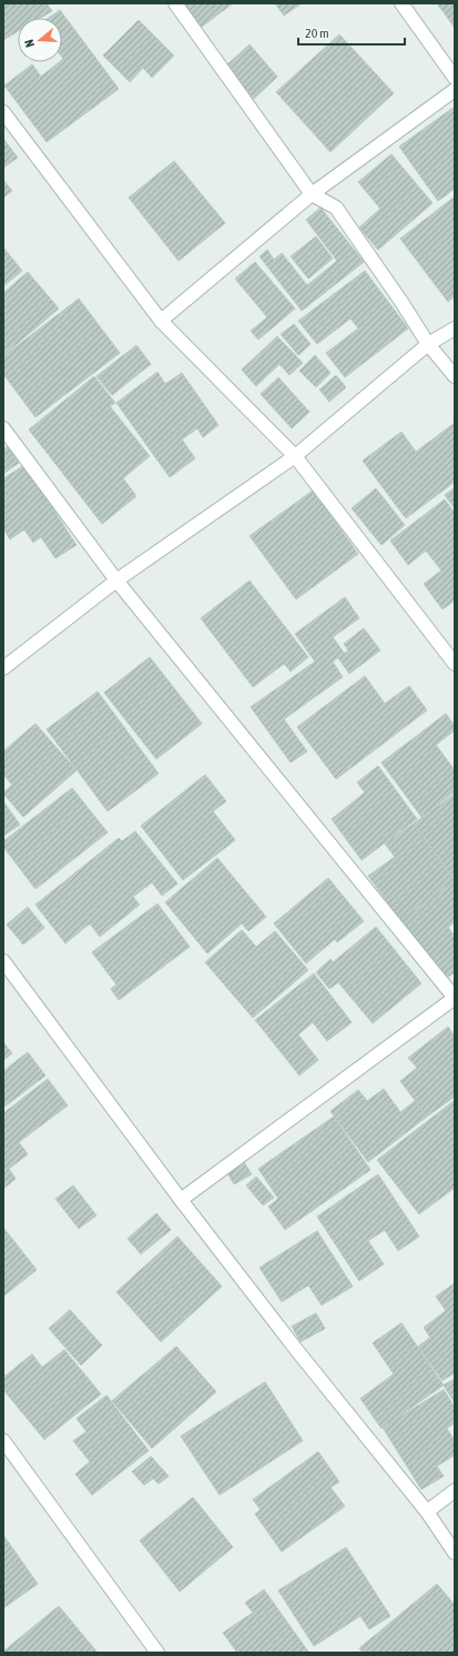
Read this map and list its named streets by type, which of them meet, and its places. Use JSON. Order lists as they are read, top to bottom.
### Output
{
  "scale_bar": "20 m",
  "north": "left"
}
